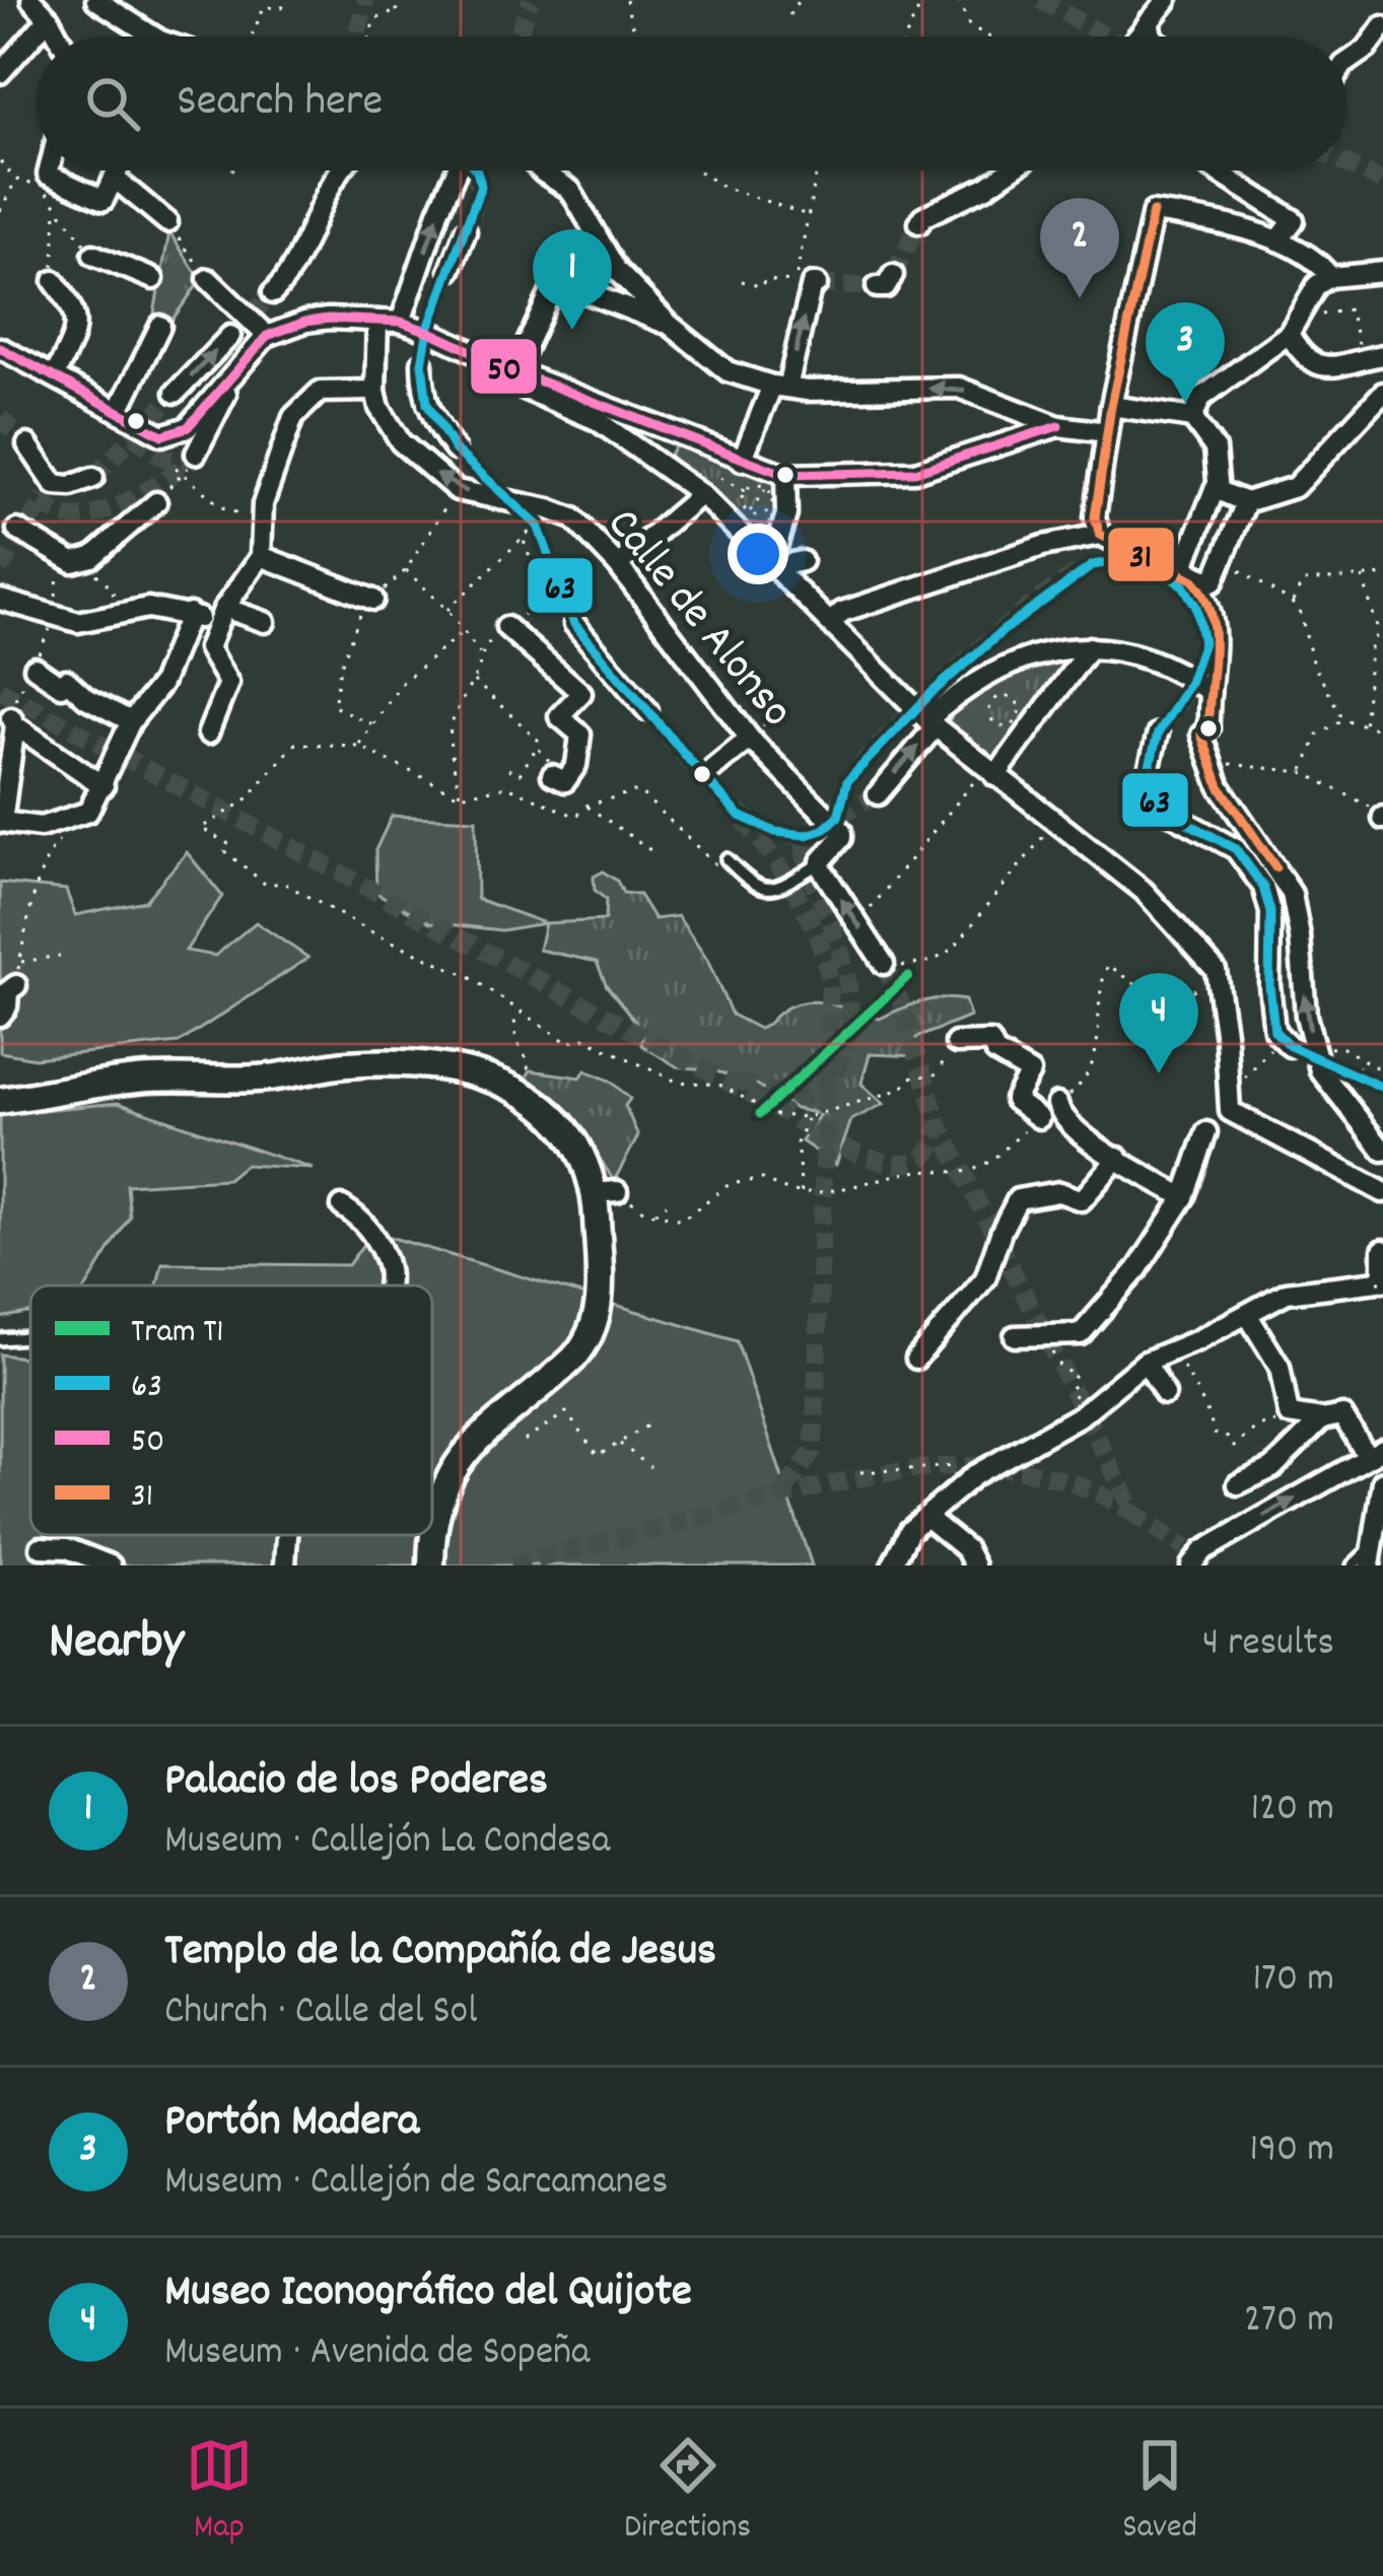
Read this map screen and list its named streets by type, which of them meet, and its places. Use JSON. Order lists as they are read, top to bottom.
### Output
{
  "streets": {
    "street": ["Calle de Alonso"]
  },
  "lines": [
    "transit line 63",
    "transit line 31",
    "transit line 50",
    "tram line T1"
  ],
  "legend": [
    "Tram T1",
    "63",
    "50",
    "31"
  ],
  "page": {
    "search": "Search here",
    "pins": [
      "2",
      "1",
      "3",
      "4"
    ],
    "heading": ["Nearby", "4 results"],
    "list": [
      {
        "mark": "1",
        "name": "Palacio de los Poderes",
        "note": "Museum · Callejón La Condesa",
        "value": "120 m"
      },
      {
        "mark": "2",
        "name": "Templo de la Compañía de Jesus",
        "note": "Church · Calle del Sol",
        "value": "170 m"
      },
      {
        "mark": "3",
        "name": "Portón Madera",
        "note": "Museum · Callejón de Sarcamanes",
        "value": "190 m"
      },
      {
        "mark": "4",
        "name": "Museo Iconográfico del Quijote",
        "note": "Museum · Avenida de Sopeña",
        "value": "270 m"
      }
    ],
    "nav": ["Map", "Directions", "Saved"]
  }
}
